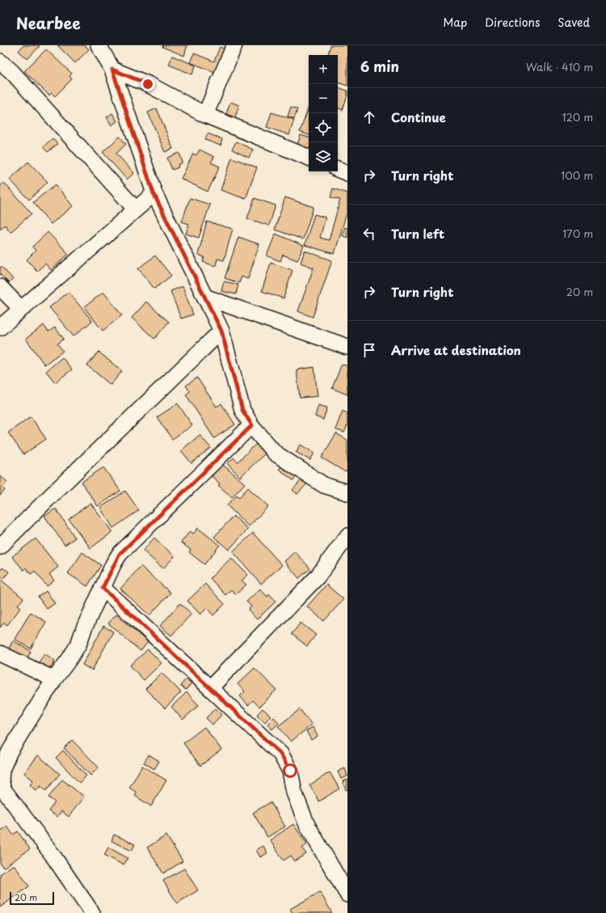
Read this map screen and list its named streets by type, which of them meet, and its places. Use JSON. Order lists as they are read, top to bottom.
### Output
{
  "scale_bar": "20 m",
  "page": {
    "header": "Nearbee",
    "nav": ["Map", "Directions", "Saved"],
    "heading": ["6 min", "Walk · 410 m"],
    "map_buttons": ["+", "−"],
    "list": [
      ["Continue", "120 m"],
      ["Turn right", "100 m"],
      ["Turn left", "170 m"],
      ["Turn right", "20 m"],
      "Arrive at destination"
    ],
    "scale": "20 m"
  }
}
